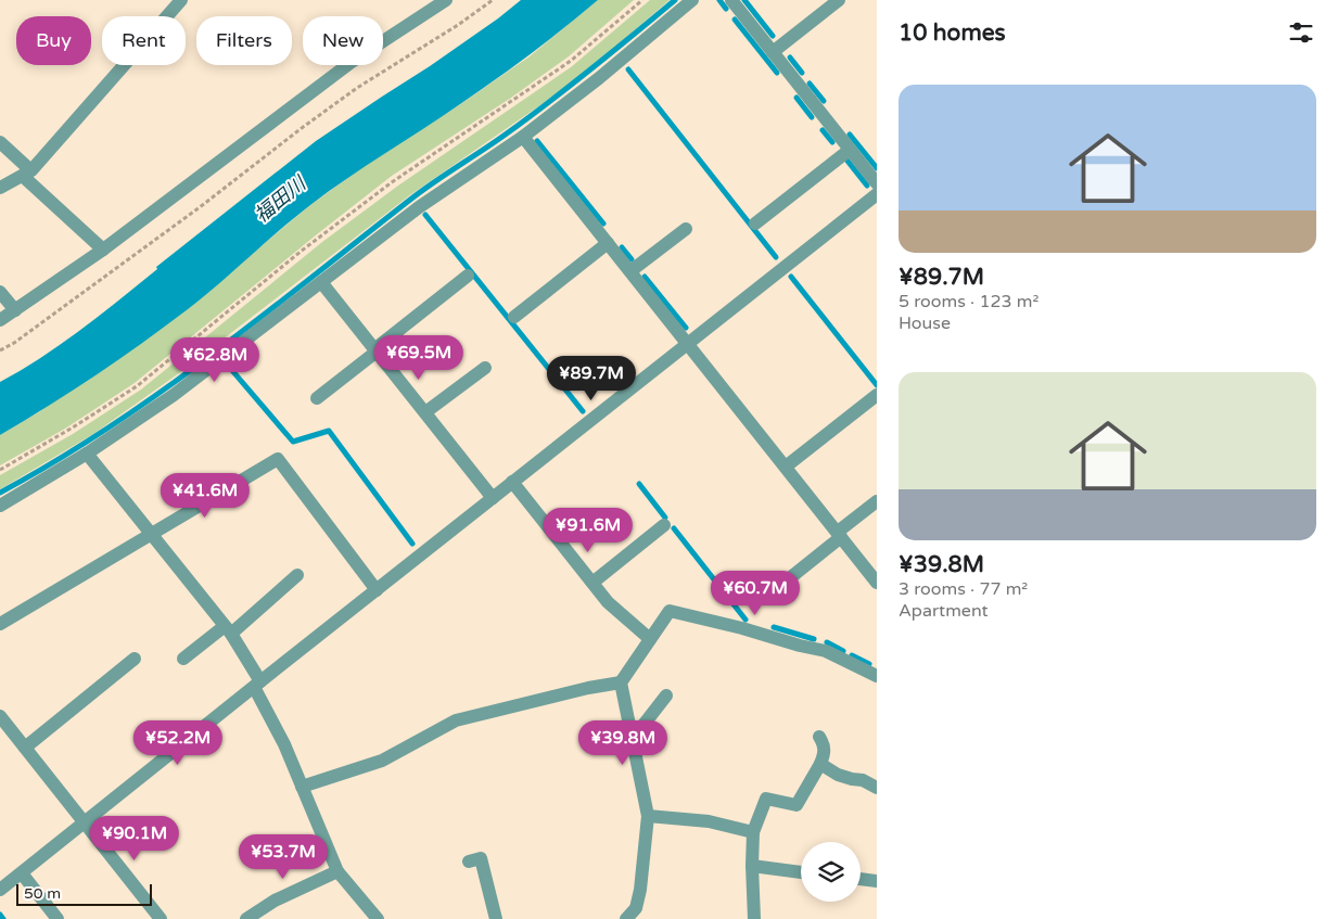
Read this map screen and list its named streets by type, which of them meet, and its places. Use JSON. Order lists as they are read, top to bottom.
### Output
{
  "water": ["福田川"],
  "scale_bar": "50 m",
  "page": {
    "heading": "10 homes",
    "chip": [
      "Buy",
      "Rent",
      "Filters",
      "New"
    ],
    "list": [
      {
        "name": "¥89.7M",
        "note": "5 rooms · 123 m² · House"
      },
      {
        "name": "¥39.8M",
        "note": "3 rooms · 77 m² · Apartment"
      }
    ],
    "price": [
      "¥69.5M",
      "¥62.8M",
      "¥89.7M",
      "¥41.6M",
      "¥91.6M",
      "¥60.7M",
      "¥52.2M",
      "¥39.8M",
      "¥90.1M",
      "¥53.7M"
    ],
    "scale": "50 m"
  }
}
